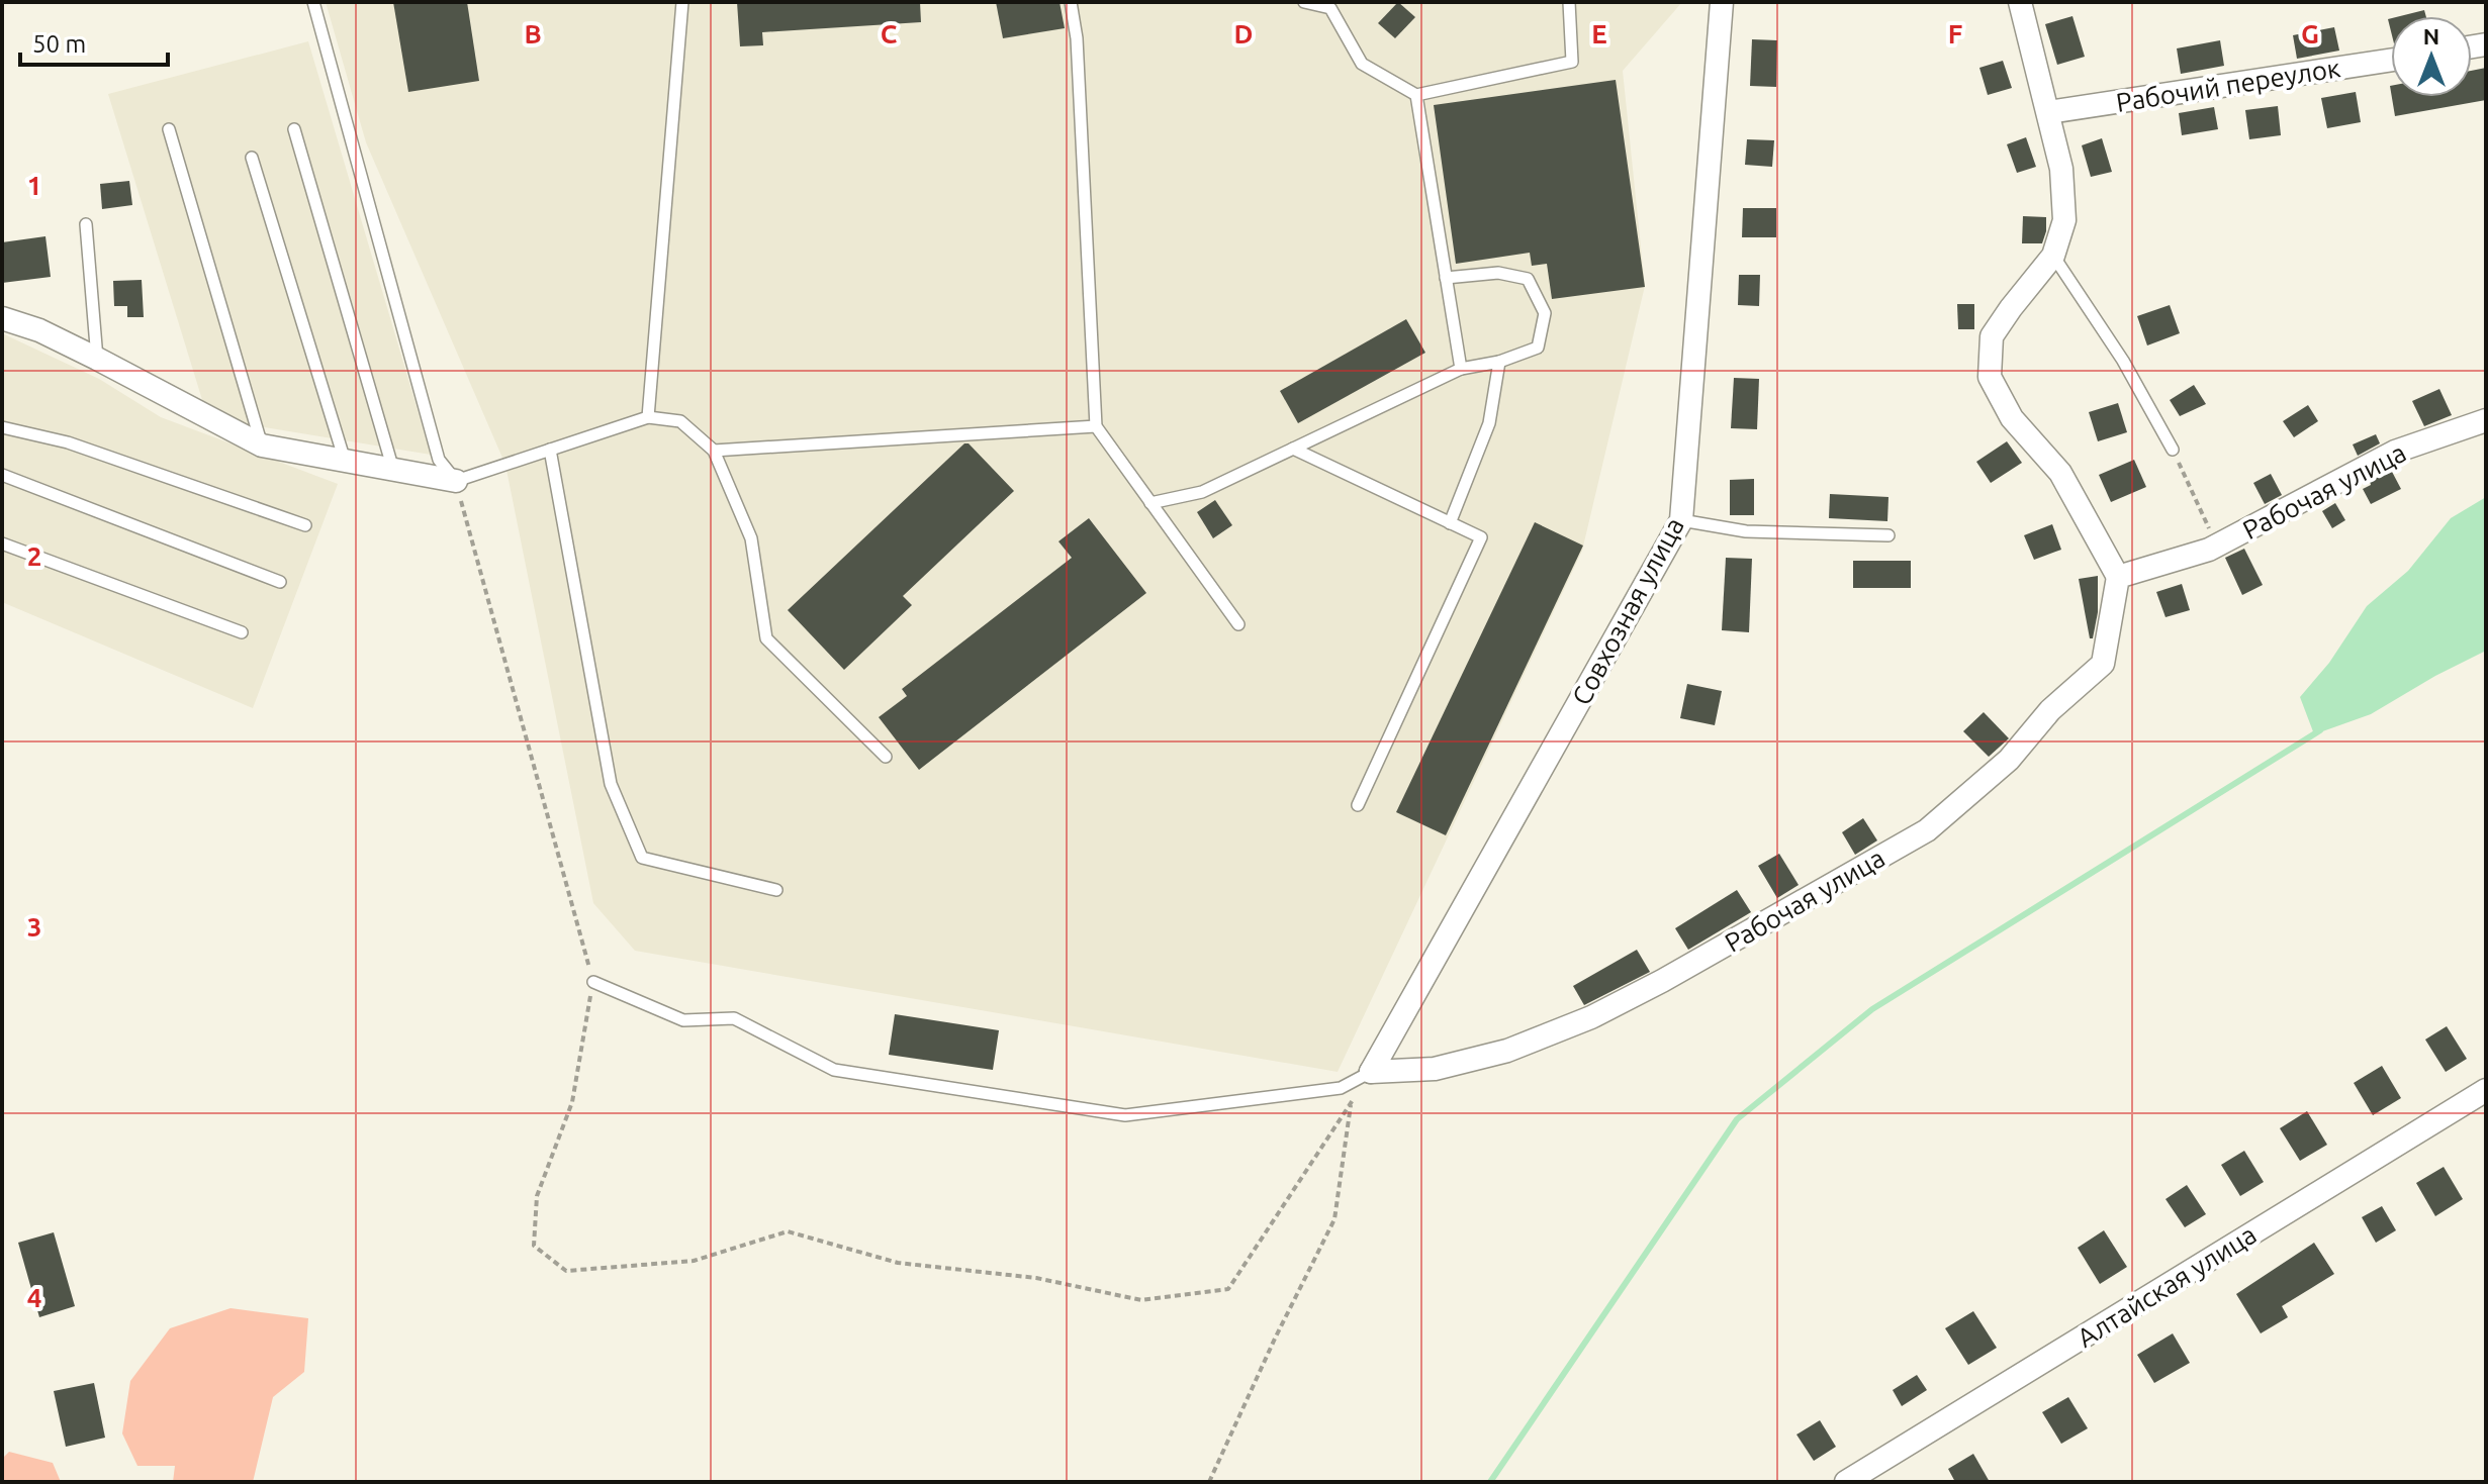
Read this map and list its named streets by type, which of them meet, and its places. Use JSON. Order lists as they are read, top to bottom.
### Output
{
  "streets": {
    "street": [
      "Рабочий переулок",
      "Рабочая улица",
      "Совхозная улица",
      "Алтайская улица"
    ]
  },
  "crossings": [
    ["Рабочая улица", "Совхозная улица"]
  ],
  "scale_bar": "50 m",
  "north": "top",
  "grid": {
    "columns": [
      "B",
      "C",
      "D",
      "E",
      "F",
      "G"
    ],
    "rows": [
      "1",
      "2",
      "3",
      "4"
    ]
  }
}
